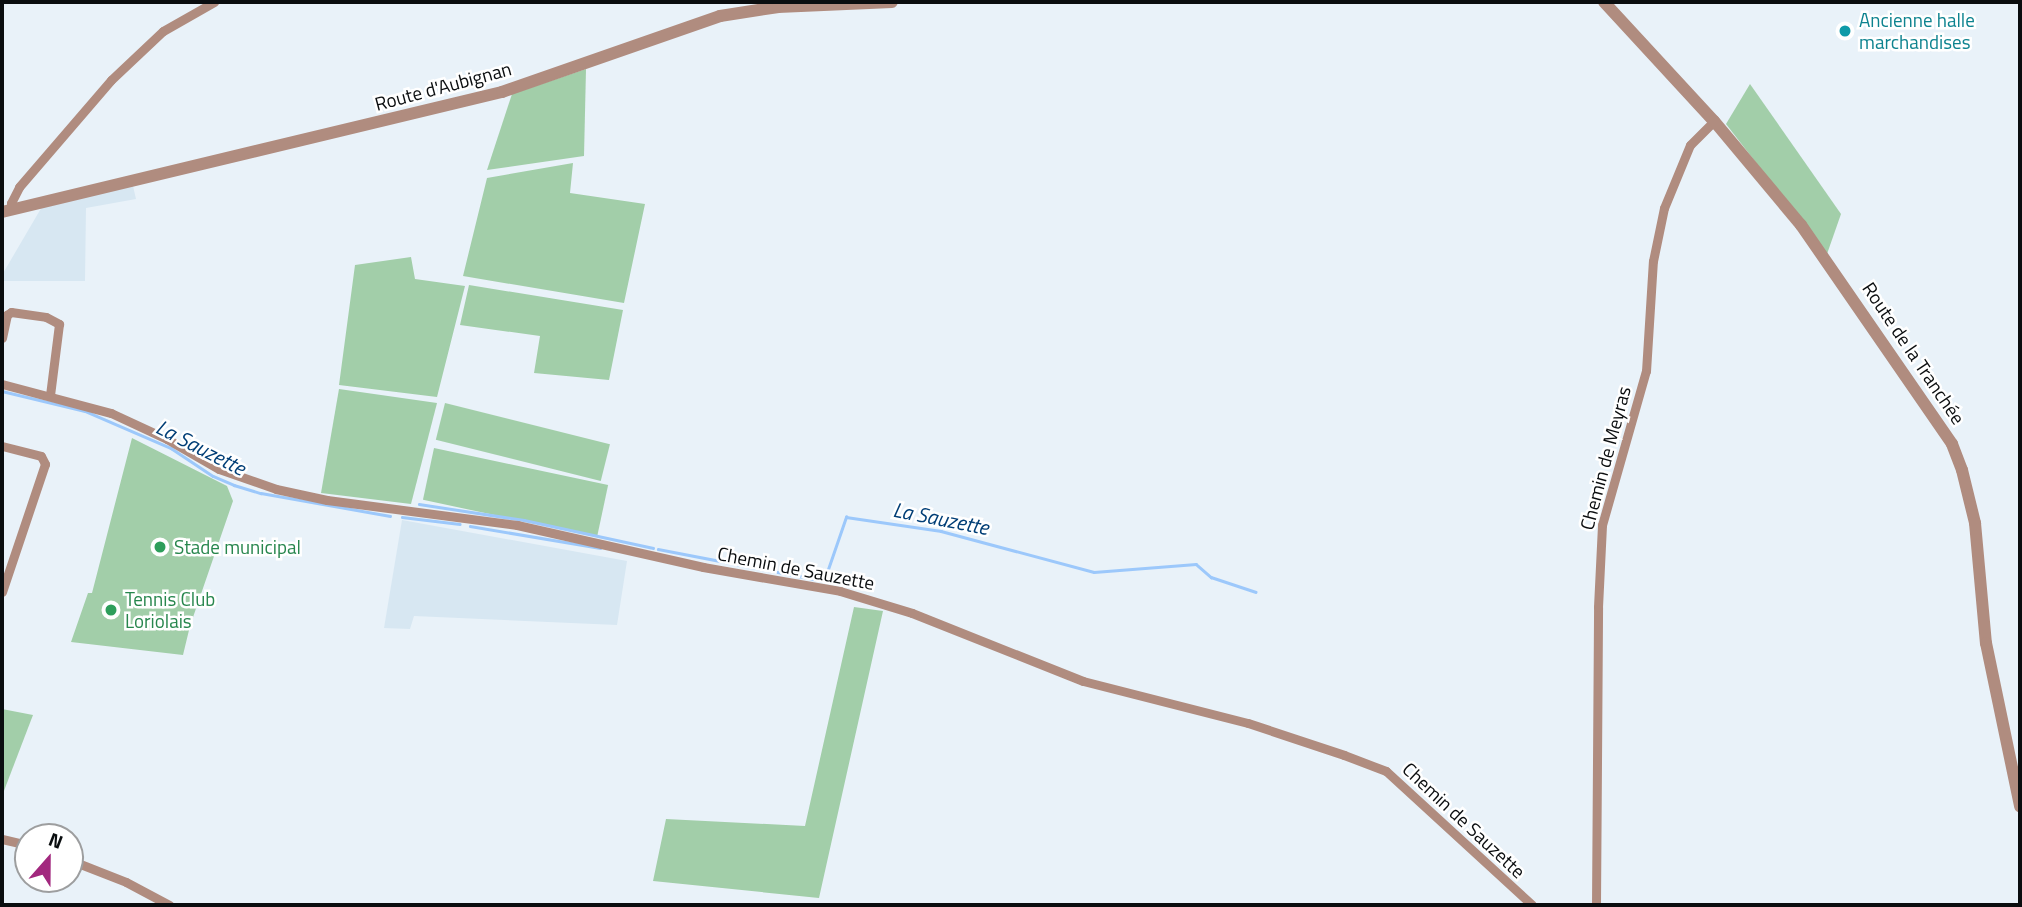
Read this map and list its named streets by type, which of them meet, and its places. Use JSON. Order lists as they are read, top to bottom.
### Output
{
  "streets": {
    "street": [
      "Route d'Aubignan",
      "Route de la Tranchée",
      "Chemin de Meyras",
      "Chemin de Sauzette"
    ]
  },
  "crossings": [
    ["Route de la Tranchée", "Chemin de Meyras"]
  ],
  "water": ["La Sauzette"],
  "places": ["Ancienne halle marchandises", "Stade municipal", "Tennis Club Loriolais"],
  "north": "top"
}
